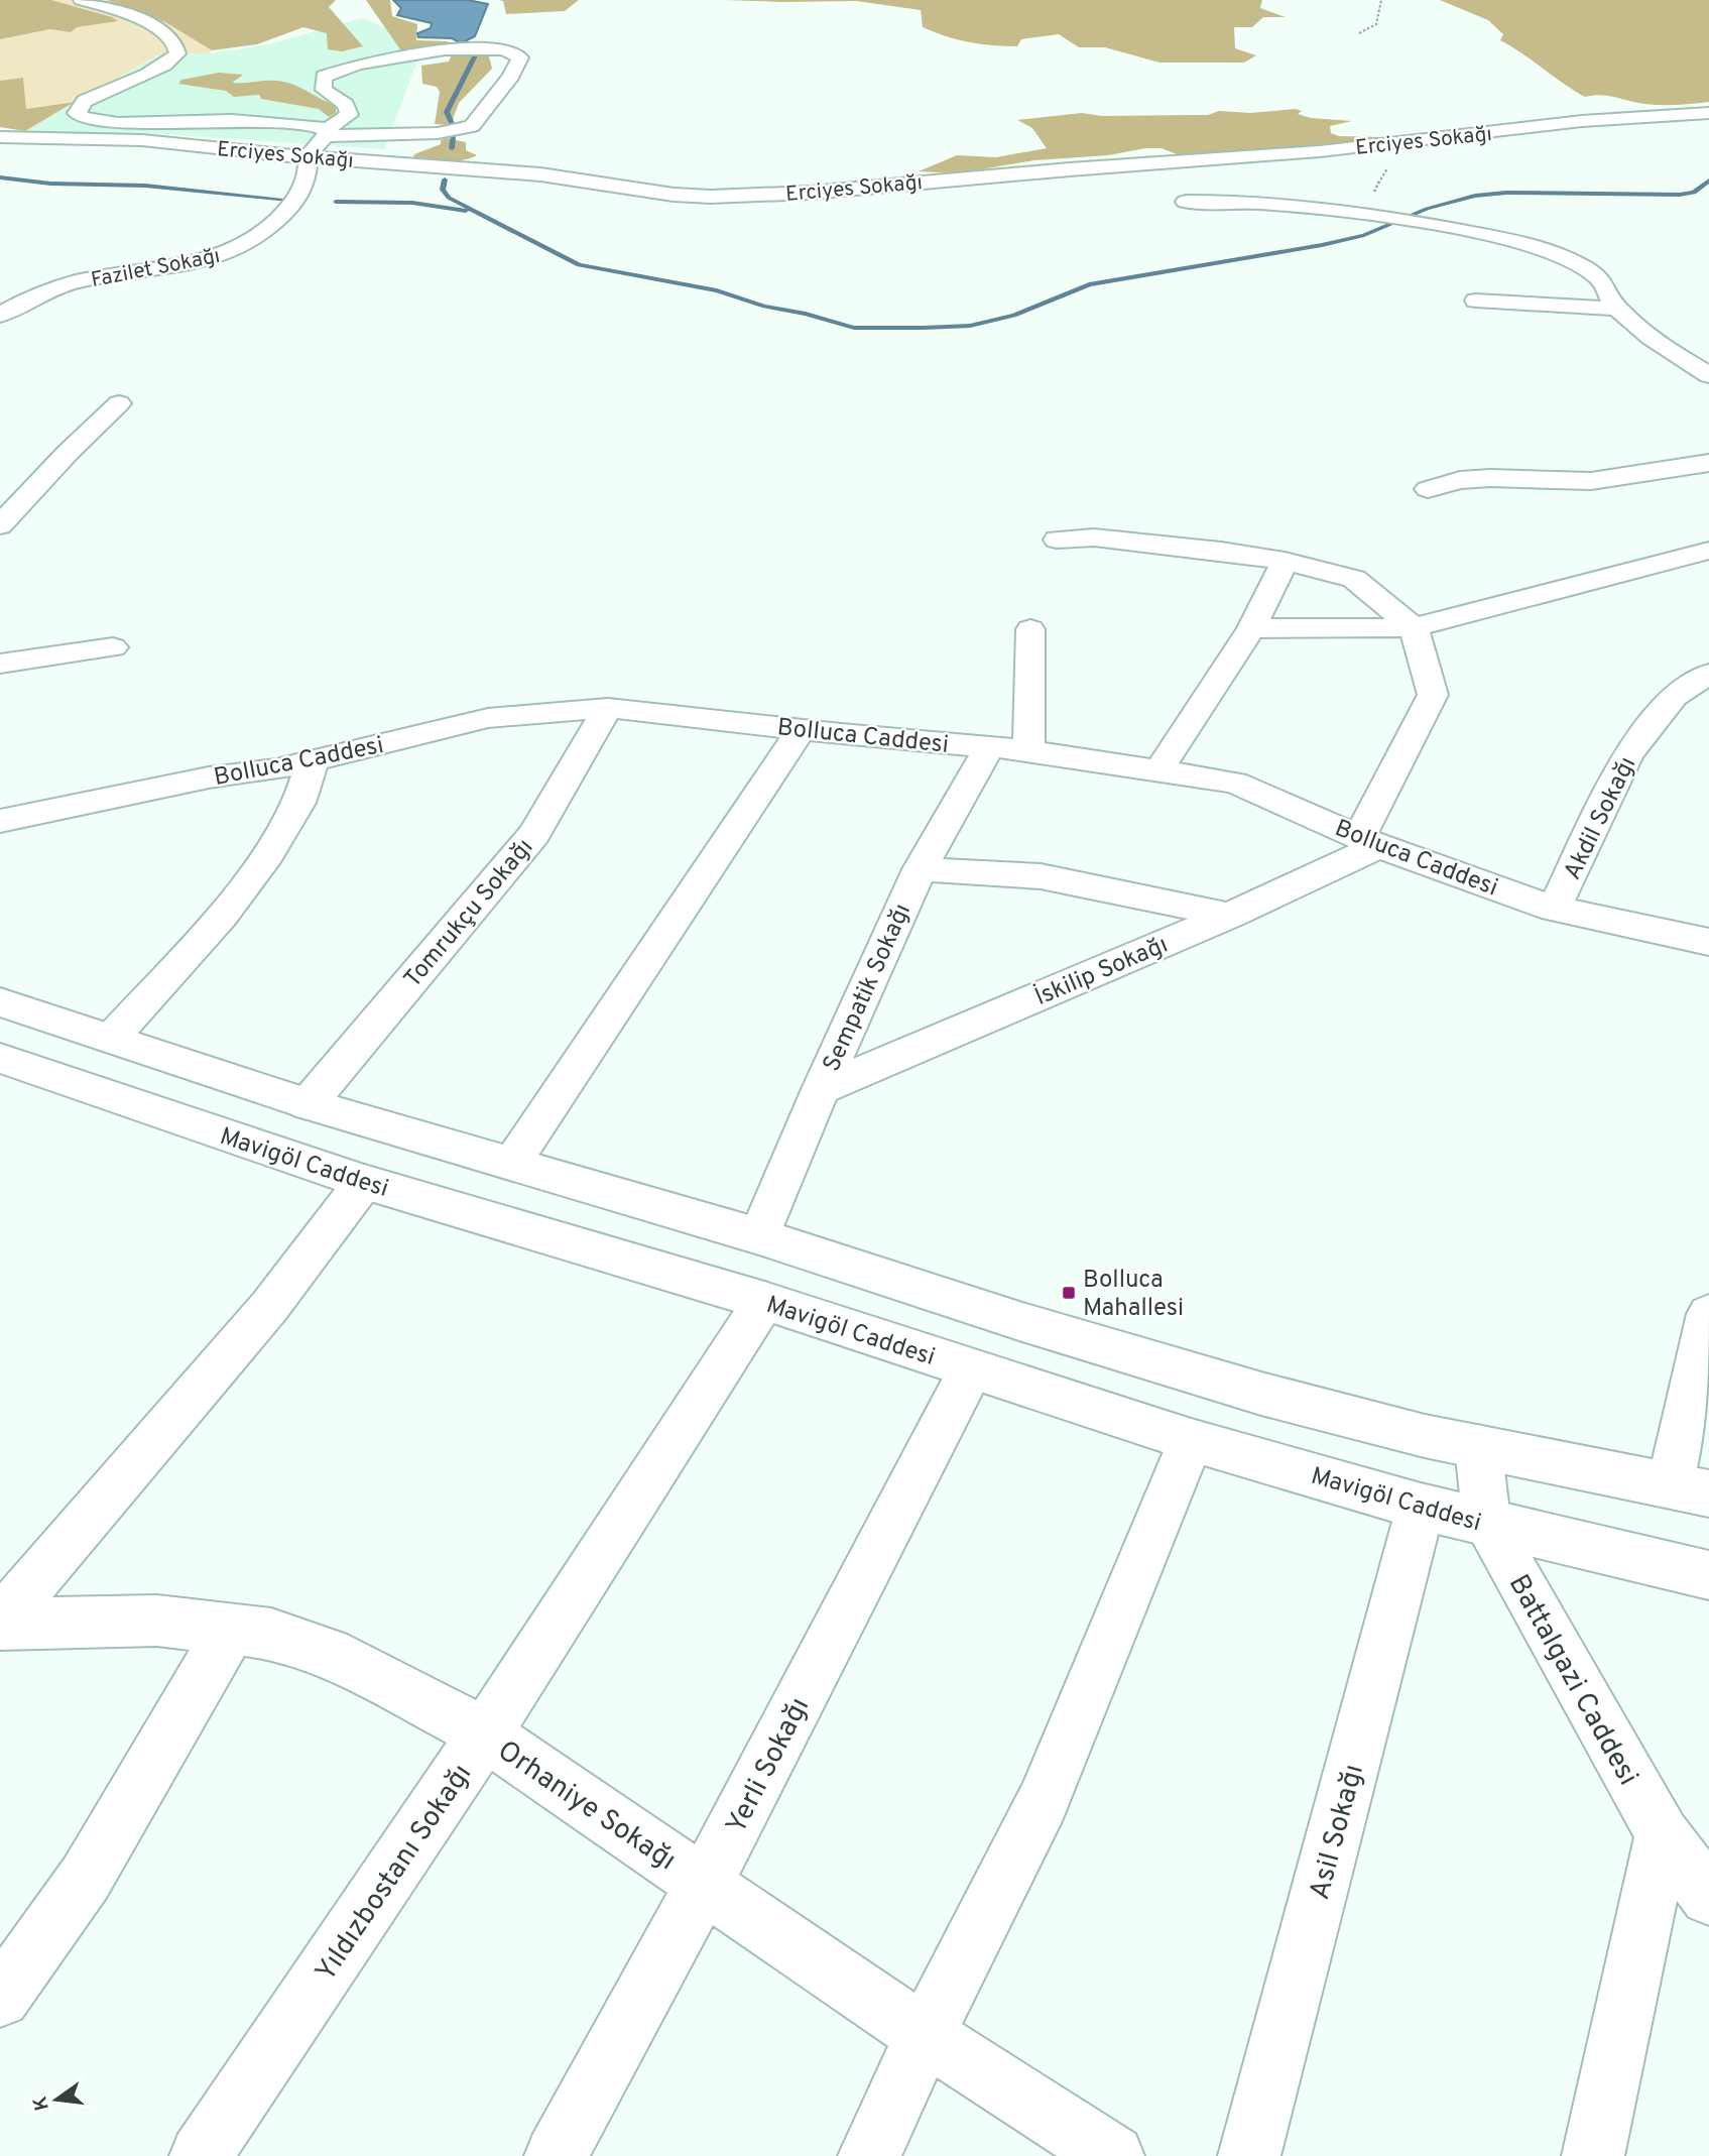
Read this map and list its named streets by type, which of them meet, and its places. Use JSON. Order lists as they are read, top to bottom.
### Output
{
  "streets": {
    "street": [
      "Erciyes Sokağı",
      "Fazilet Sokağı",
      "Bolluca Caddesi",
      "Akdil Sokağı",
      "Tomrukçu Sokağı",
      "İskilip Sokağı",
      "Sempatik Sokağı",
      "Mavigöl Caddesi",
      "Battalgazi Caddesi",
      "Yerli Sokağı",
      "Orhaniye Sokağı",
      "Asil Sokağı",
      "Yıldızbostanı Sokağı"
    ]
  },
  "crossings": [
    ["Erciyes Sokağı", "Fazilet Sokağı"],
    ["Bolluca Caddesi", "Akdil Sokağı"],
    ["Bolluca Caddesi", "Tomrukçu Sokağı"],
    ["Bolluca Caddesi", "İskilip Sokağı"],
    ["Bolluca Caddesi", "Sempatik Sokağı"],
    ["İskilip Sokağı", "Sempatik Sokağı"],
    ["Mavigöl Caddesi", "Battalgazi Caddesi"],
    ["Mavigöl Caddesi", "Yerli Sokağı"],
    ["Mavigöl Caddesi", "Asil Sokağı"],
    ["Mavigöl Caddesi", "Yıldızbostanı Sokağı"],
    ["Yerli Sokağı", "Orhaniye Sokağı"],
    ["Orhaniye Sokağı", "Yıldızbostanı Sokağı"]
  ],
  "places": {
    "transit": ["Bolluca Mahallesi"]
  },
  "north": "left"
}
